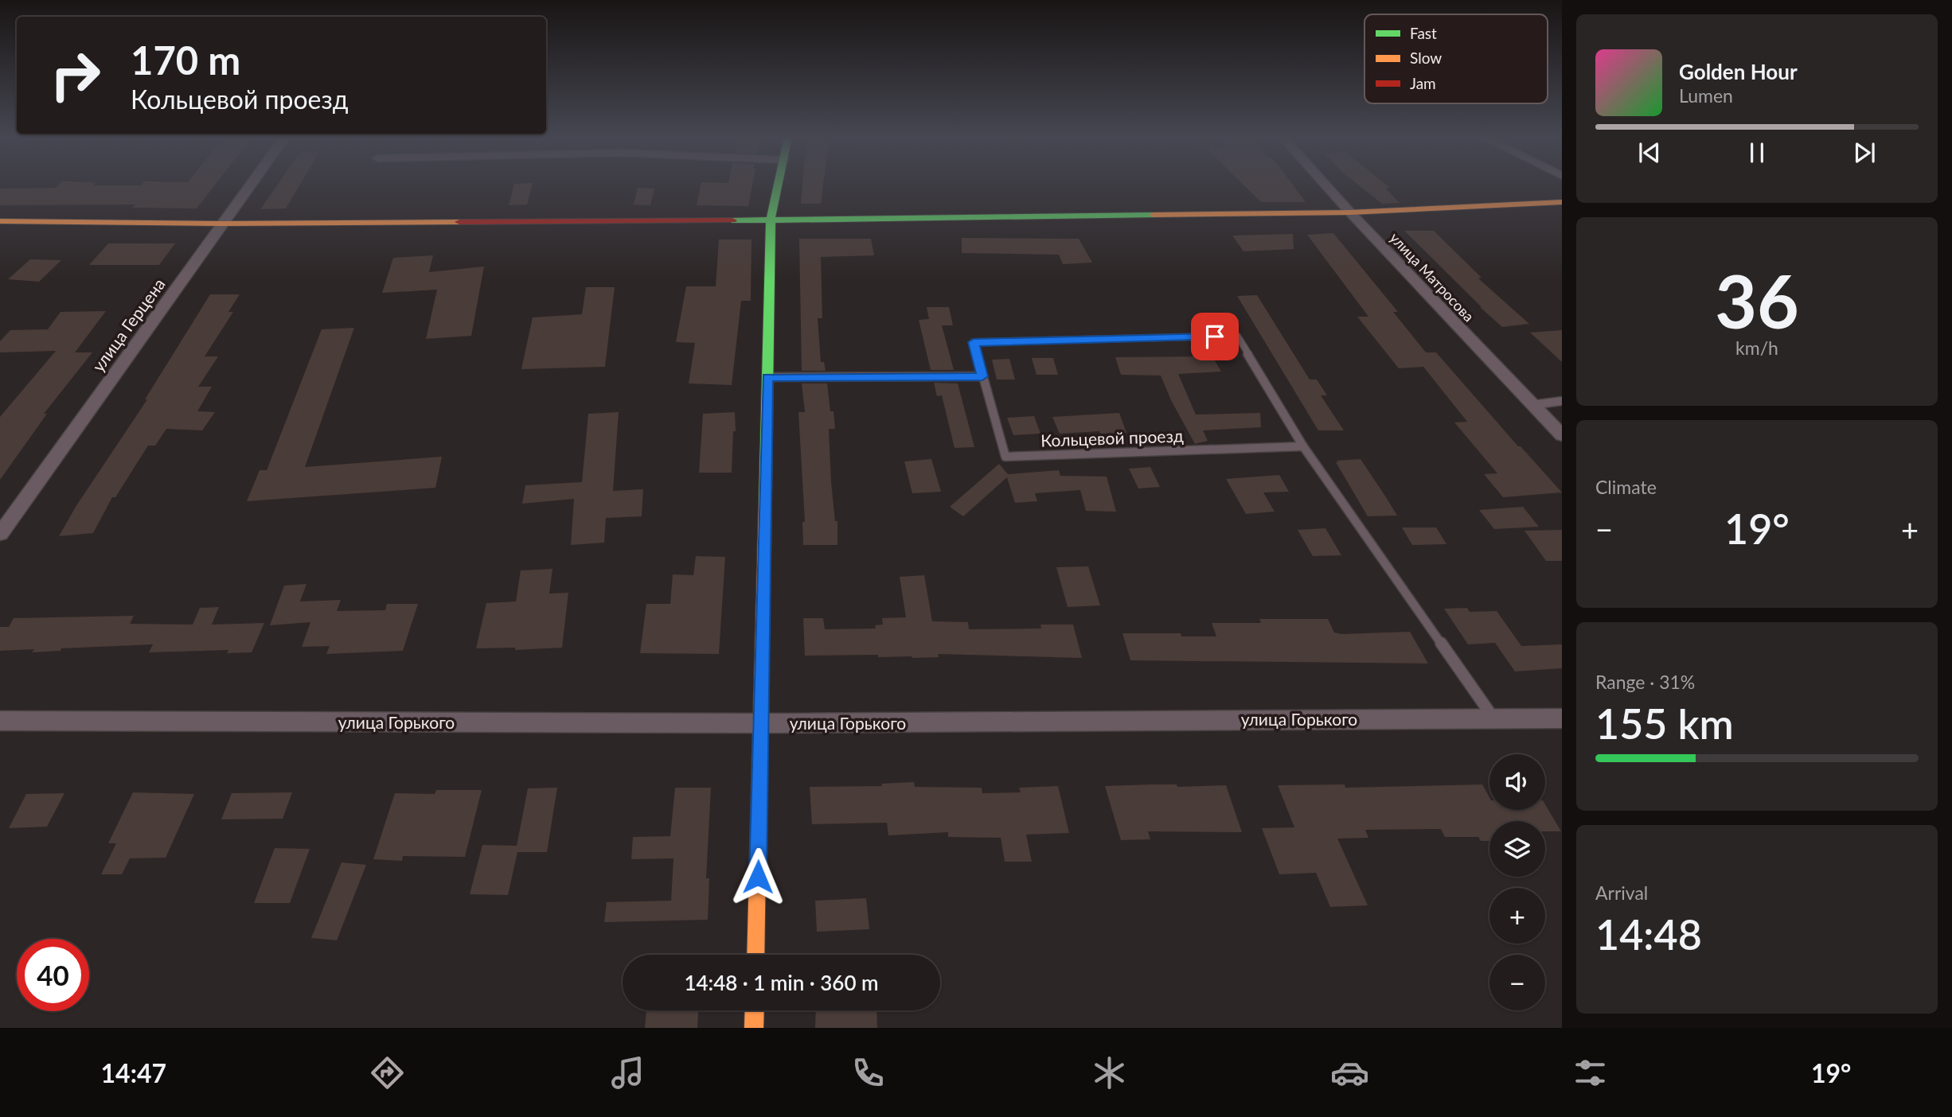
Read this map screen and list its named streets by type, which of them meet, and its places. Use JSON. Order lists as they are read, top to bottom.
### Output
{
  "streets": {
    "street": ["улица Матросова", "улица Герцена", "улица Горького"],
    "lane": ["Кольцевой проезд"]
  },
  "crossings": [
    ["Кольцевой проезд", "улица Горького"]
  ],
  "legend": ["Fast", "Slow", "Jam"],
  "page": {
    "turn": ["170 m", "Кольцевой проезд"],
    "song": ["Golden Hour", "Lumen"],
    "tile": [
      ["36", "km/h"],
      "Climate",
      ["Range · 31%", "155 km"],
      ["Arrival", "14:48"]
    ],
    "heat": ["−", "19°", "+"],
    "map_buttons": ["+", "−"],
    "limit": "40",
    "trip": "14:48 · 1 min · 360 m",
    "tabs": ["14:47", "19°"]
  }
}
